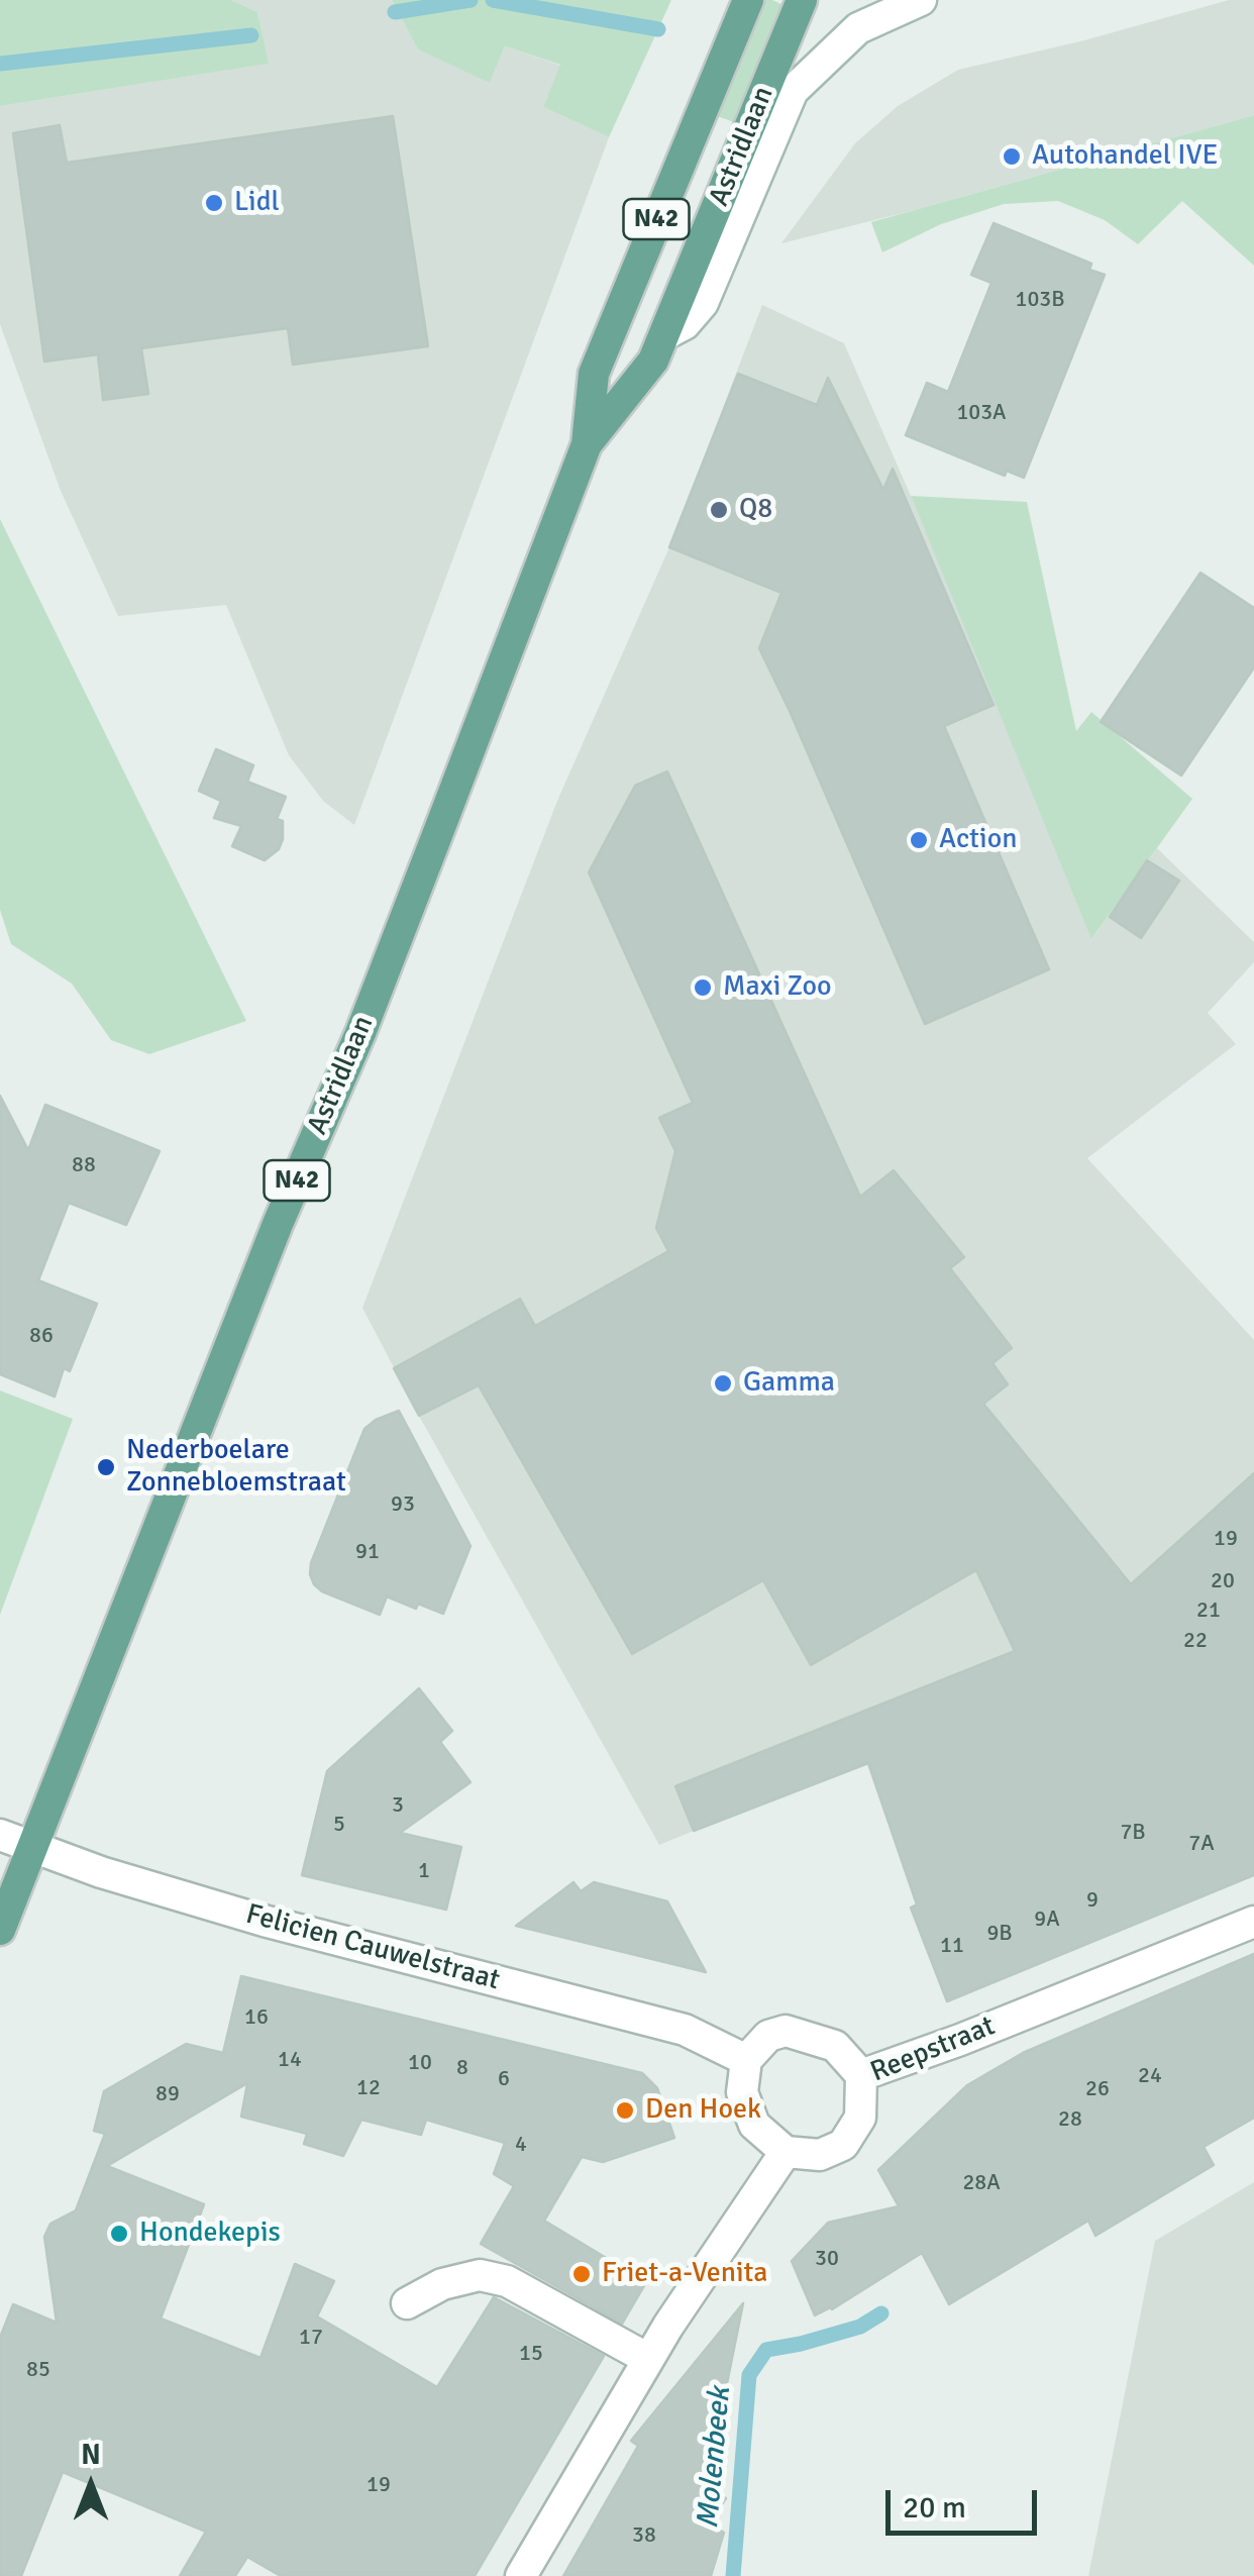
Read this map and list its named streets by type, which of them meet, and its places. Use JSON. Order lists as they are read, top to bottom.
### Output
{
  "streets": {
    "main road": ["Astridlaan", "N42"],
    "street": ["Felicien Cauwelstraat", "Reepstraat"]
  },
  "crossings": [
    ["Astridlaan", "Felicien Cauwelstraat"],
    ["Felicien Cauwelstraat", "Reepstraat"]
  ],
  "water": ["Molenbeek"],
  "places": [
    "Autohandel IVE",
    "Lidl",
    "Q8",
    "Action",
    "Maxi Zoo",
    "Gamma",
    "Nederboelare Zonnebloemstraat",
    "Den Hoek",
    "Hondekepis",
    "Friet-a-Venita"
  ],
  "house_numbers": [
    "103B",
    "103A",
    "88",
    "86",
    "93",
    "19",
    "91",
    "20",
    "21",
    "22",
    "3",
    "5",
    "7B",
    "7A",
    "1",
    "9",
    "9A",
    "9B",
    "11",
    "16",
    "14",
    "10",
    "8",
    "24",
    "6",
    "12",
    "26",
    "89",
    "28",
    "4",
    "28A",
    "30",
    "17",
    "15",
    "85",
    "19",
    "38"
  ],
  "scale_bar": "20 m",
  "north": "top"
}
